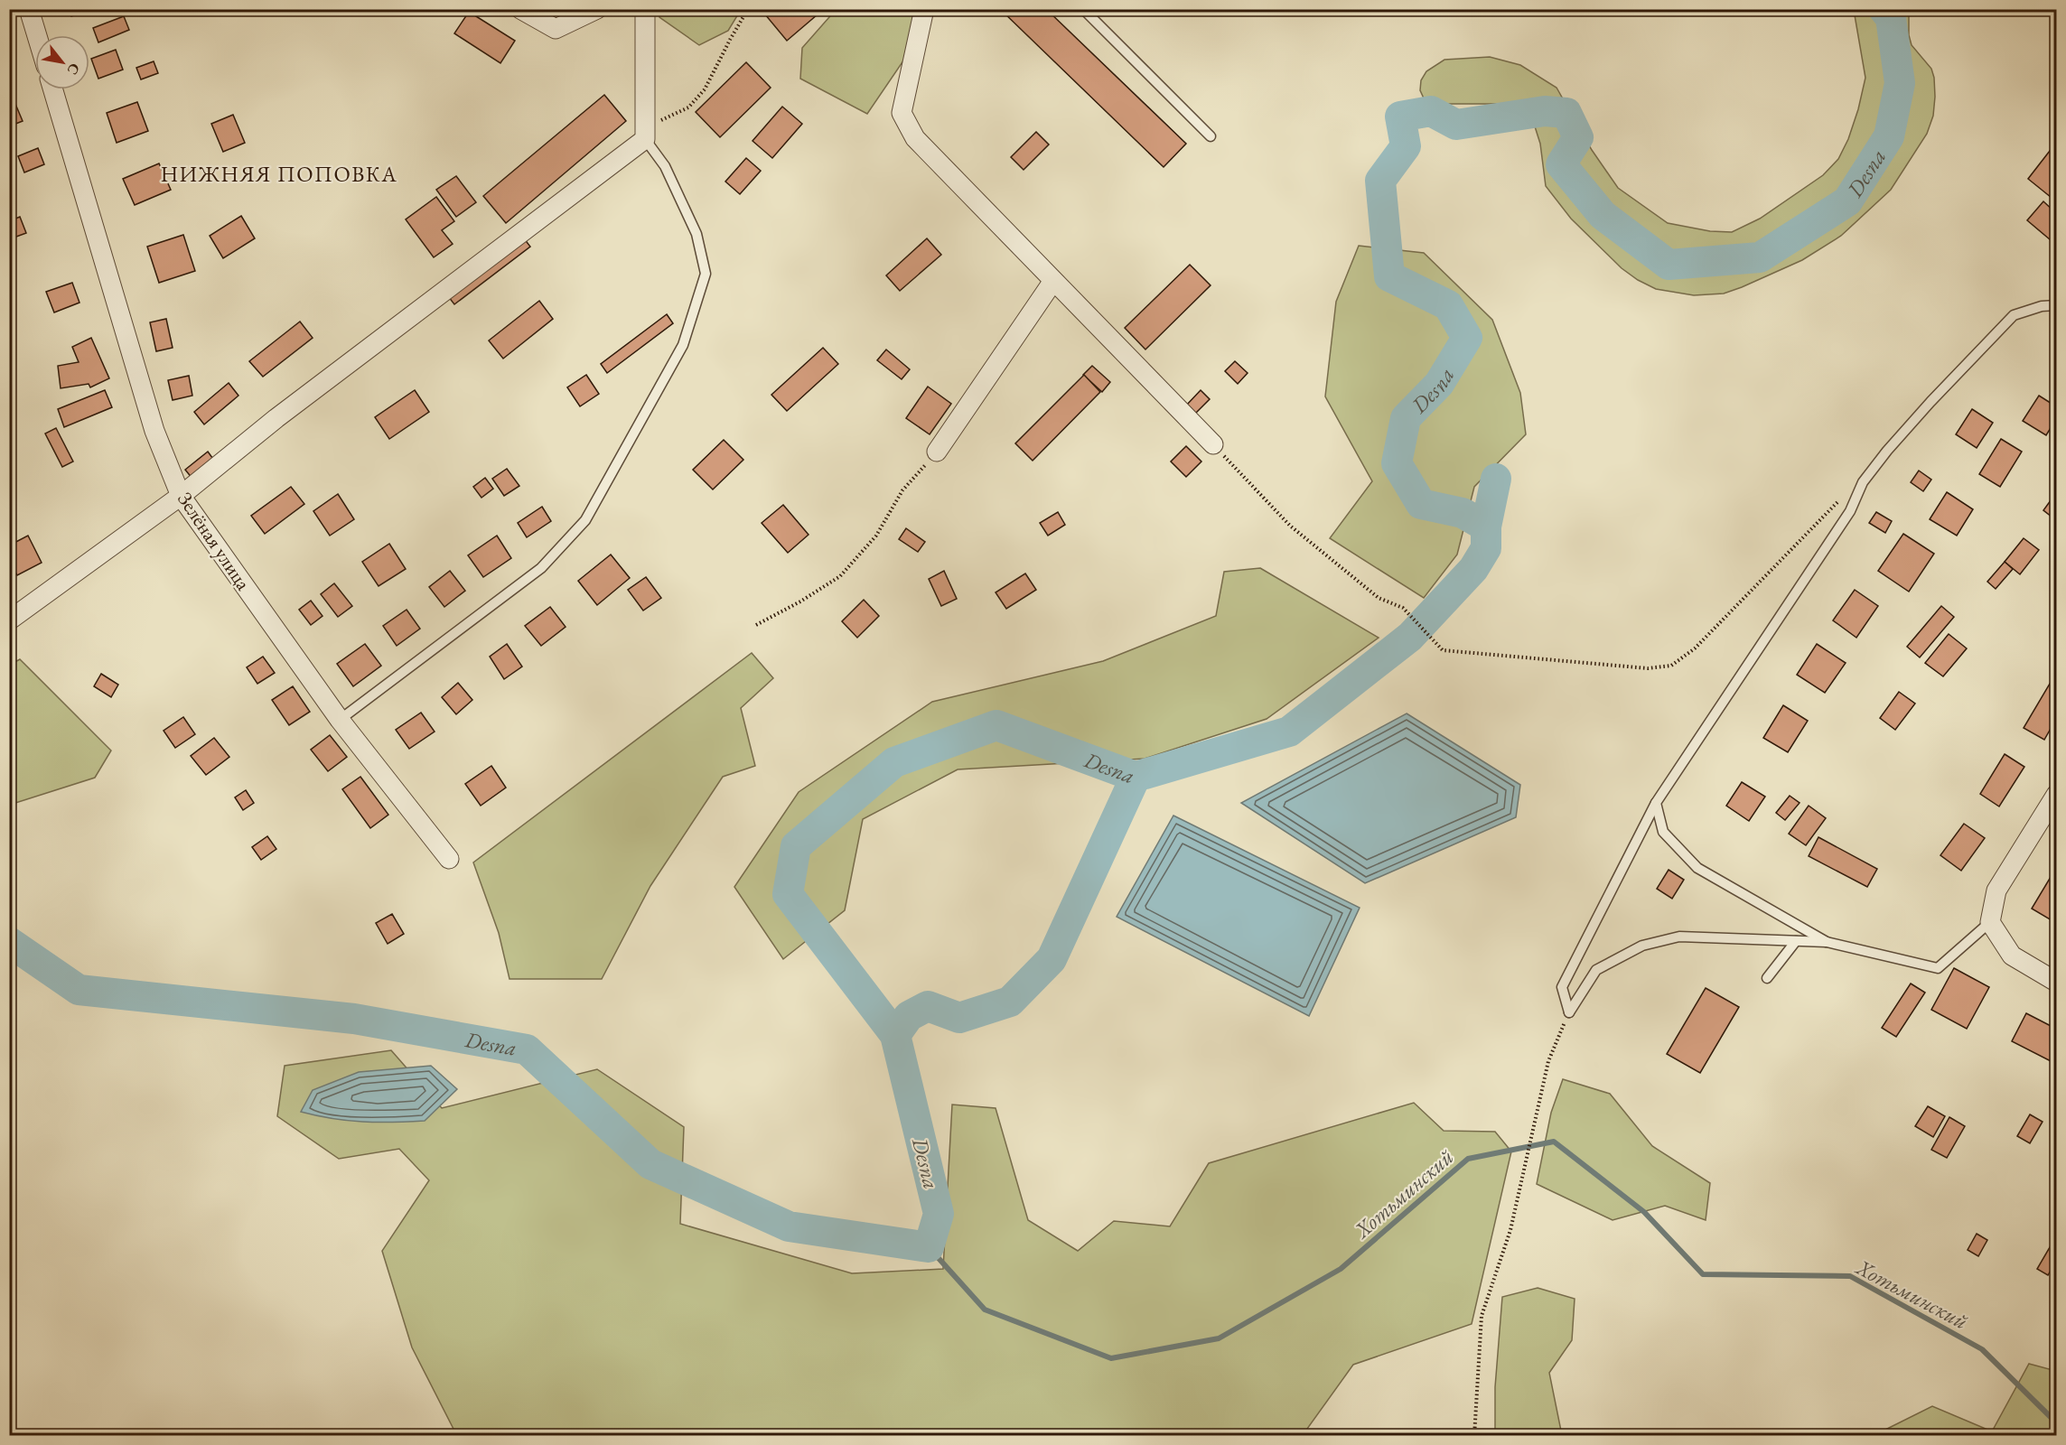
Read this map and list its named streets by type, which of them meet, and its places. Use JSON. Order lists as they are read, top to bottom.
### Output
{
  "streets": {
    "street": ["Зелёная улица"]
  },
  "districts": ["НИЖНЯЯ ПОПОВКА"],
  "water": ["Desna", "Хотьминский"],
  "north": "bottom right"
}
